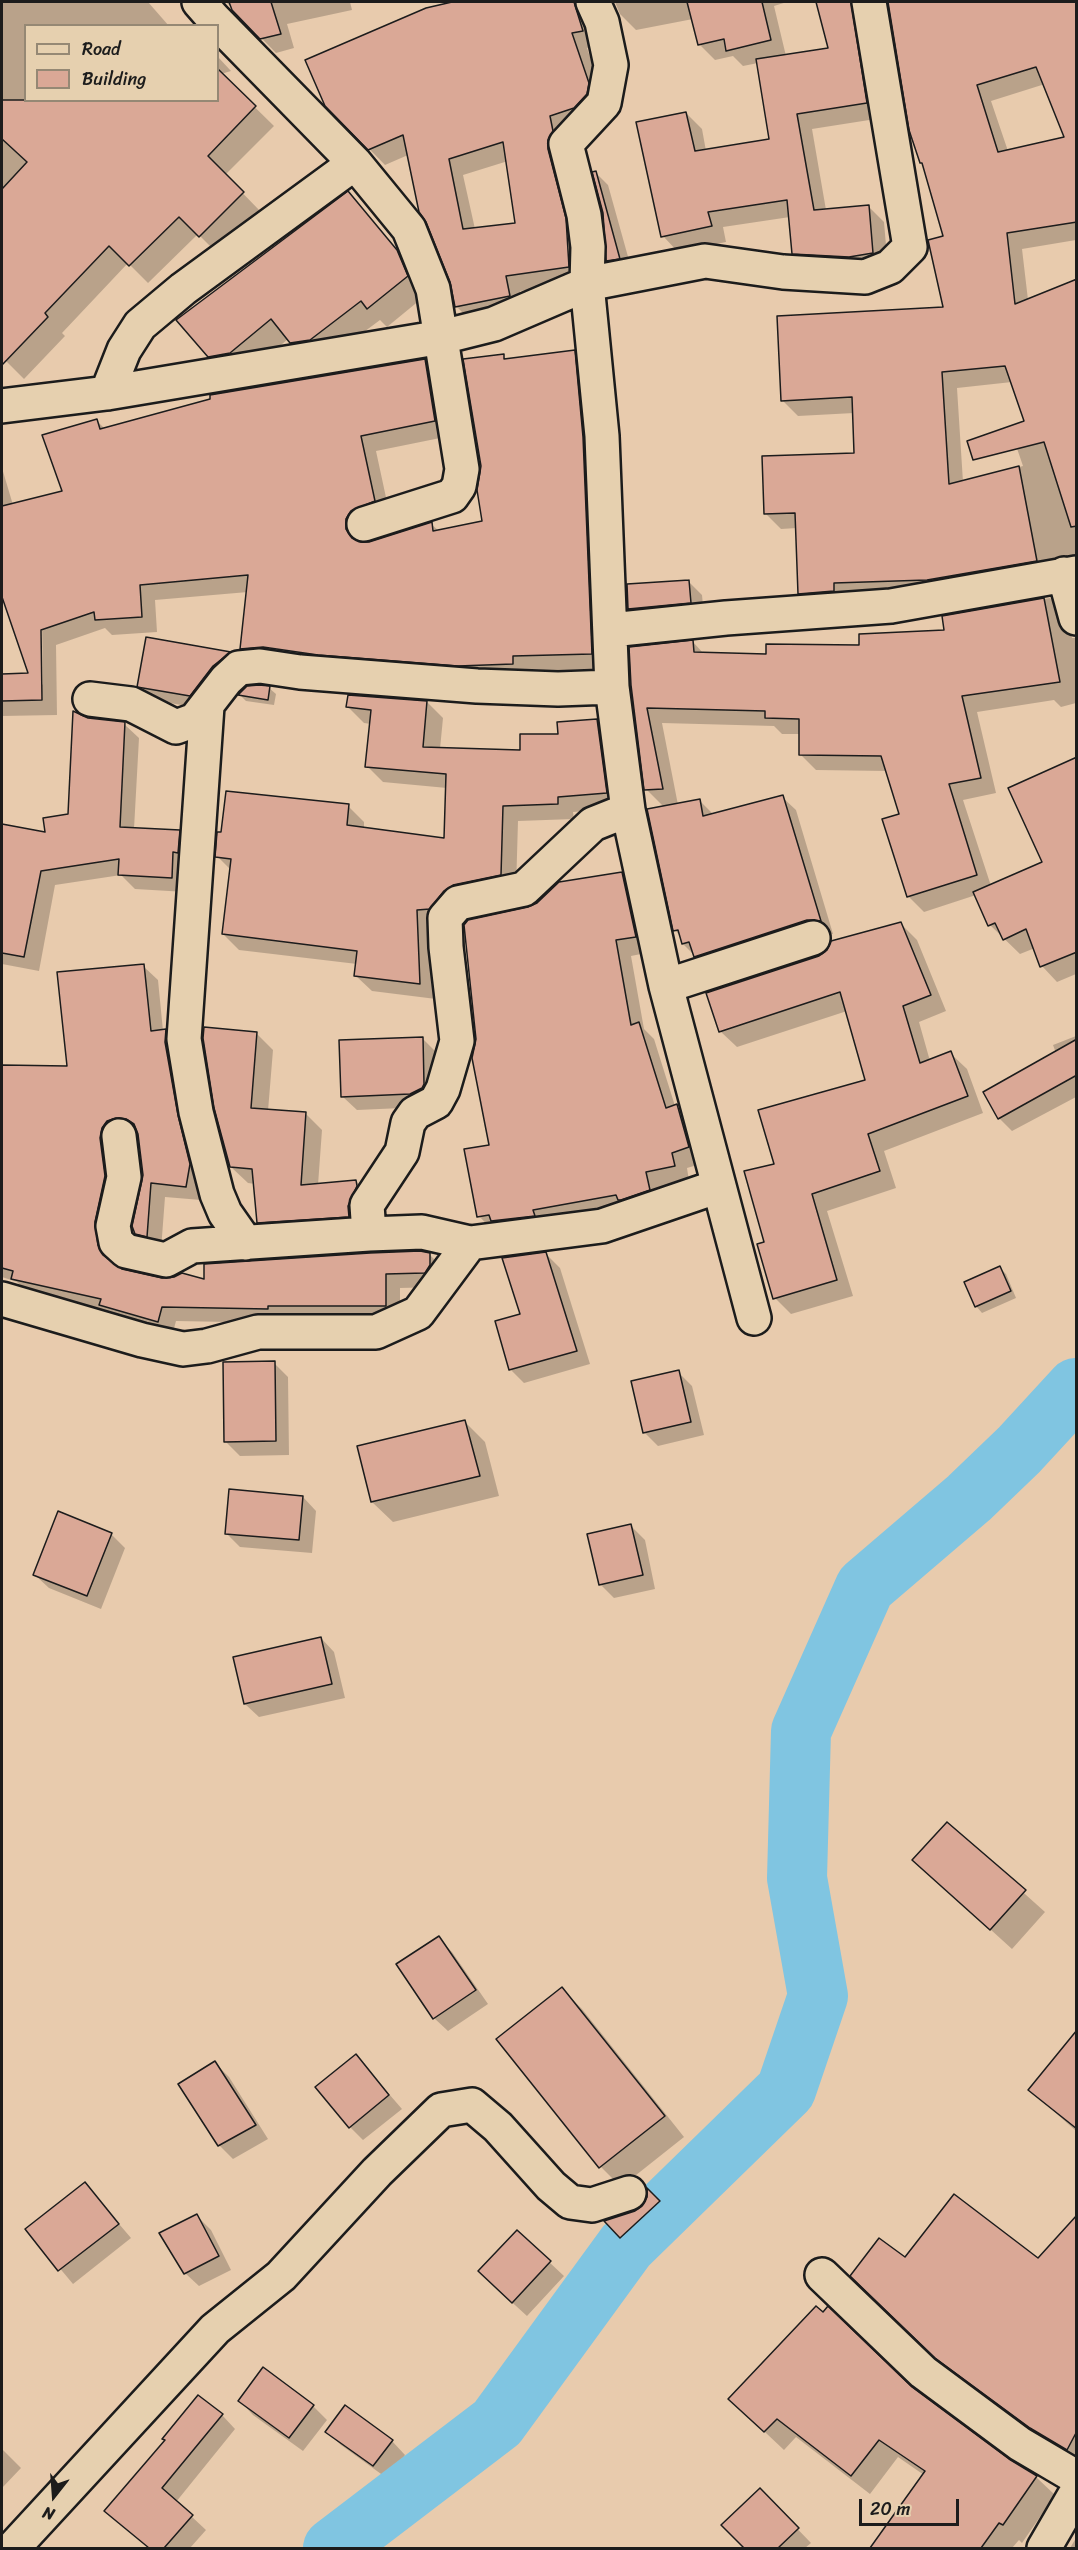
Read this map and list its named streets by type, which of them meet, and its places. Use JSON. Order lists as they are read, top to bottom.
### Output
{
  "legend": ["Road", "Building"],
  "scale_bar": "20 m",
  "north": "bottom"
}
